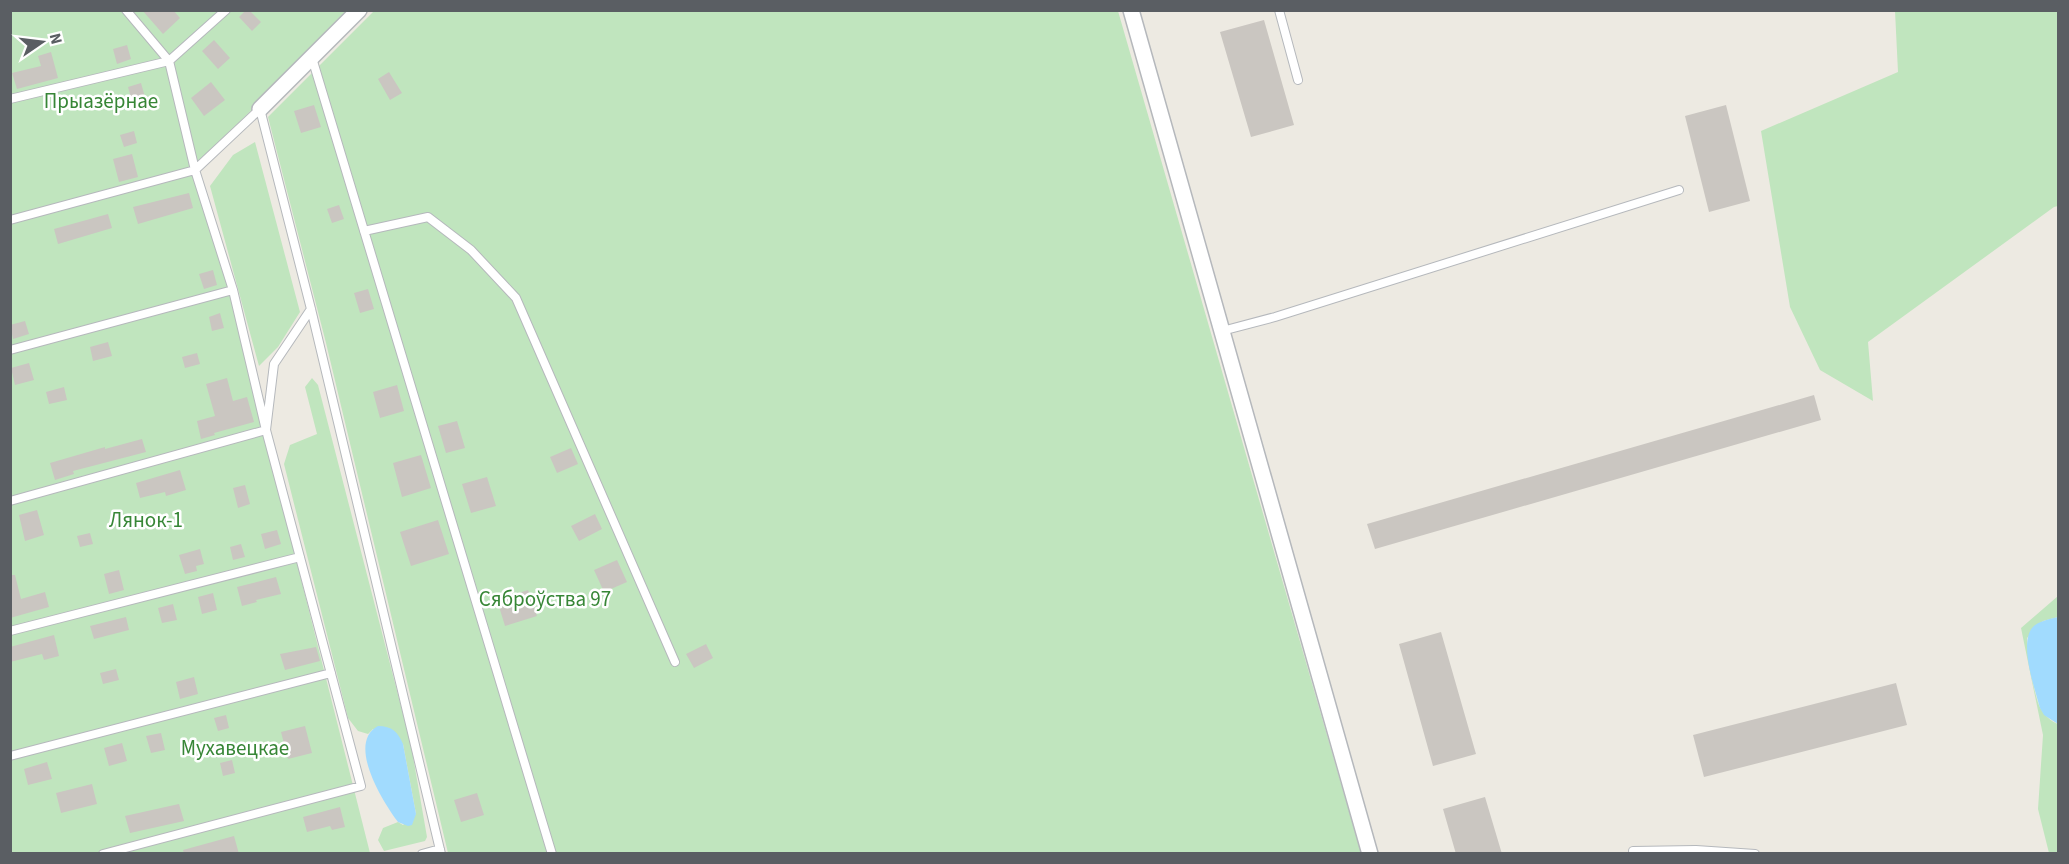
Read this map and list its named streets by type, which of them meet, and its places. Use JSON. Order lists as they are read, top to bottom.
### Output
{
  "parks": [
    "Прыазёрнае",
    "Лянок-1",
    "Сяброўства 97",
    "Мухавецкае"
  ],
  "north": "right"
}
